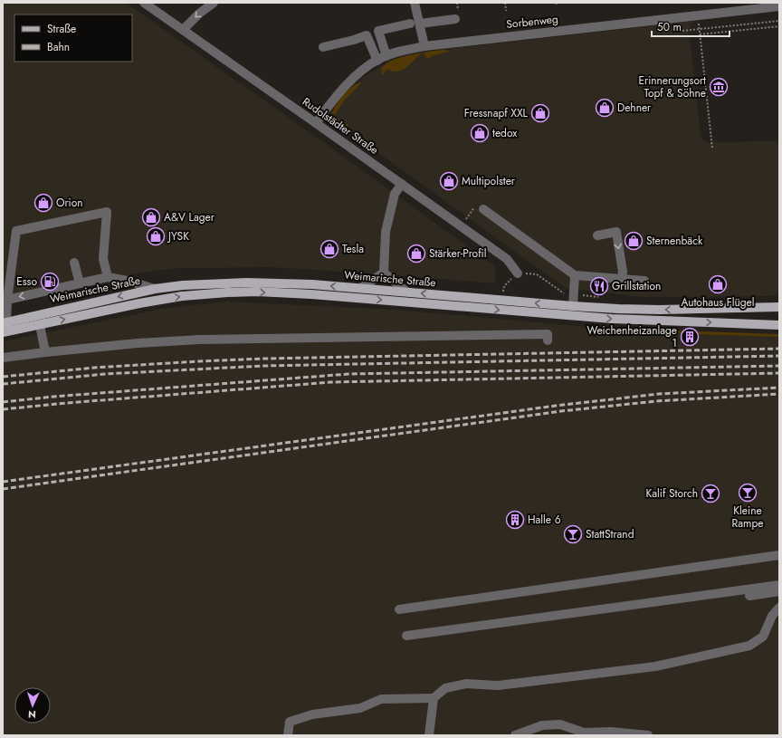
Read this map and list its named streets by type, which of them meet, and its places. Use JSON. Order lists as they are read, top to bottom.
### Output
{
  "streets": {
    "main road": ["Weimarische Straße"],
    "street": ["Sorbenweg", "Rudolstädter Straße"]
  },
  "crossings": [
    ["Sorbenweg", "Rudolstädter Straße"]
  ],
  "places": {
    "museum": ["Erinnerungsort Topf & Söhne"],
    "shop": [
      "Dehner",
      "Fressnapf XXL",
      "tedox",
      "Multipolster",
      "Orion",
      "A&V Lager",
      "JYSK",
      "Sternenbäck",
      "Tesla",
      "Stärker-Profil",
      "Autohaus Flügel"
    ],
    "fuel station": ["Esso"],
    "restaurant": ["Grillstation"],
    "building": ["Weichenheizanlage 1", "Halle 6"],
    "bar": ["Kleine Rampe", "Kalif Storch", "StattStrand"]
  },
  "legend": ["Straße", "Bahn"],
  "scale_bar": "50 m",
  "north": "bottom"
}
